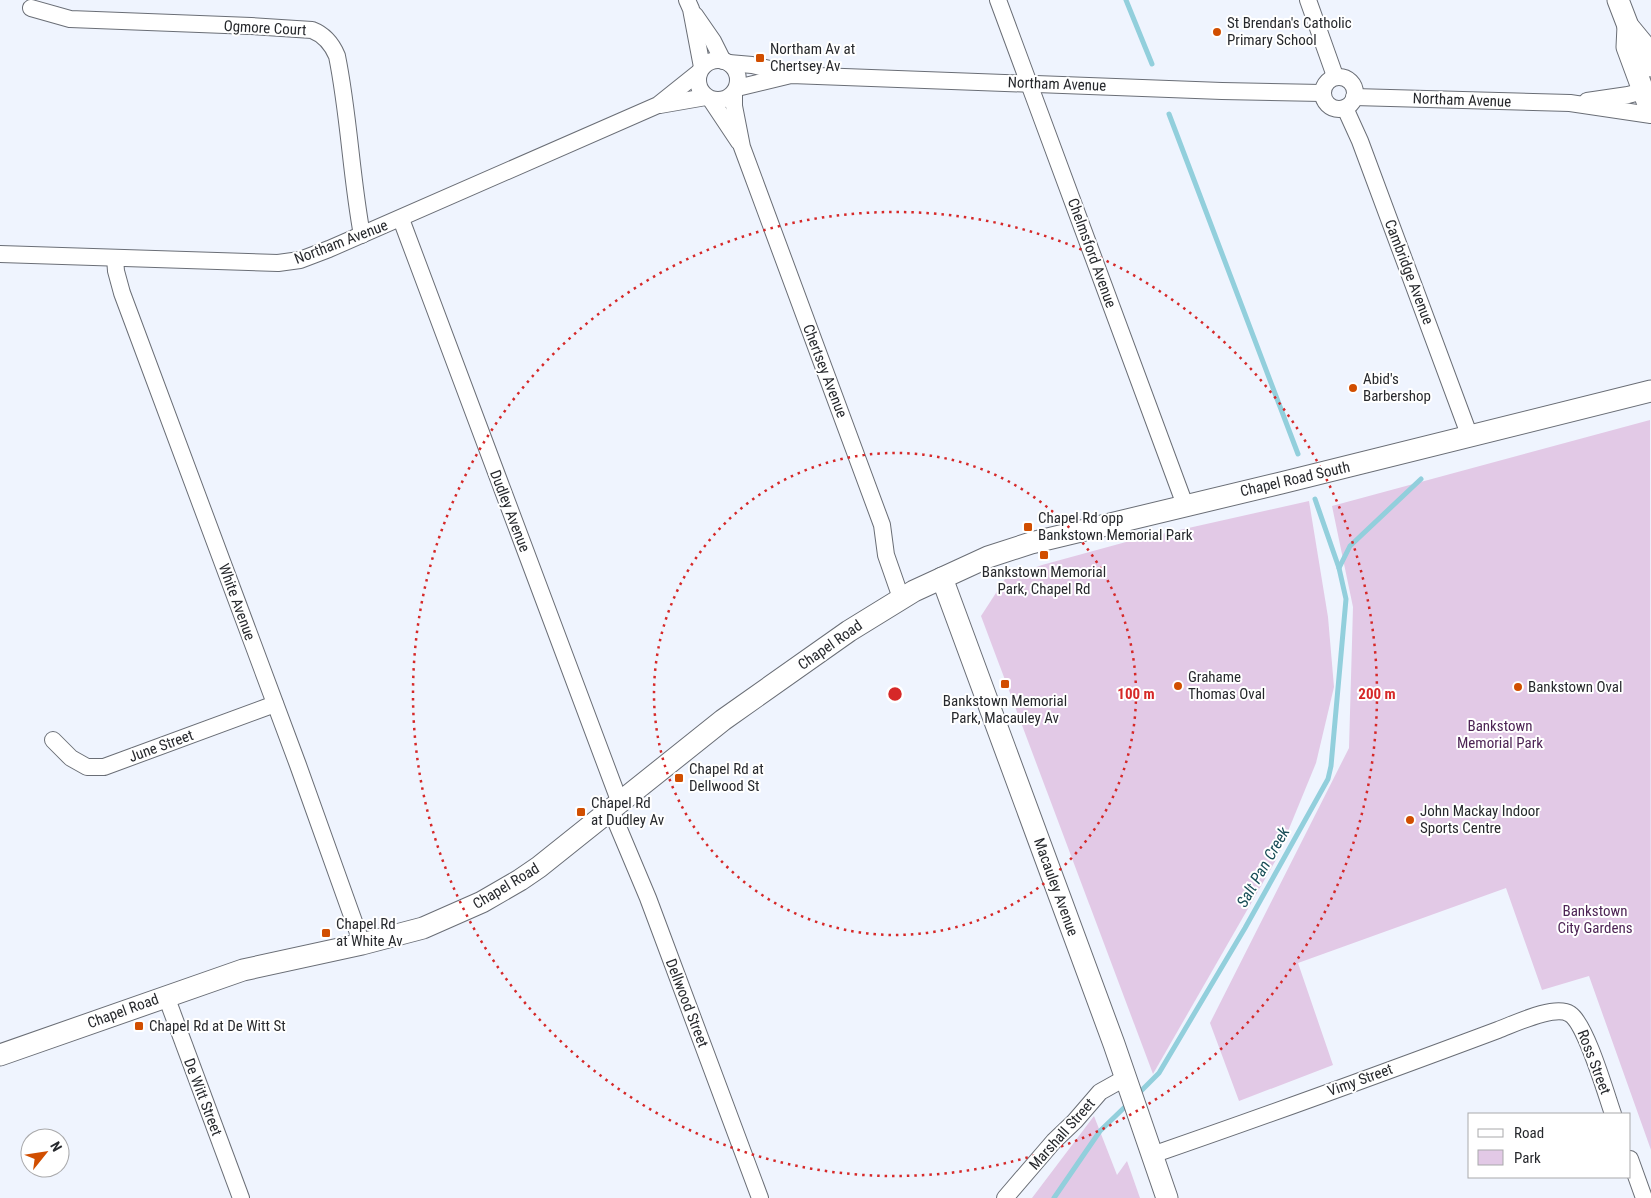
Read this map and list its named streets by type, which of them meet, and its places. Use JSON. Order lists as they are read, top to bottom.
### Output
{
  "streets": {
    "main road": ["Chapel Road South", "Chapel Road", "Macauley Avenue"],
    "street": [
      "Ogmore Court",
      "Northam Avenue",
      "Chelmsford Avenue",
      "Cambridge Avenue",
      "Chertsey Avenue",
      "Dudley Avenue",
      "White Avenue",
      "June Street",
      "Dellwood Street",
      "Ross Street",
      "Vimy Street",
      "De Witt Street",
      "Marshall Street"
    ]
  },
  "crossings": [
    ["Ogmore Court", "Northam Avenue"],
    ["Northam Avenue", "Chelmsford Avenue"],
    ["Northam Avenue", "Cambridge Avenue"],
    ["Northam Avenue", "Chertsey Avenue"],
    ["Northam Avenue", "Dudley Avenue"],
    ["Northam Avenue", "White Avenue"],
    ["Chelmsford Avenue", "Chapel Road South"],
    ["Cambridge Avenue", "Chapel Road South"],
    ["Chertsey Avenue", "Chapel Road"],
    ["Chapel Road South", "Chapel Road"],
    ["Chapel Road South", "Macauley Avenue"],
    ["Dudley Avenue", "Chapel Road"],
    ["Dudley Avenue", "Dellwood Street"],
    ["White Avenue", "Chapel Road"],
    ["White Avenue", "June Street"],
    ["Chapel Road", "Macauley Avenue"],
    ["Chapel Road", "Dellwood Street"],
    ["Chapel Road", "De Witt Street"],
    ["Macauley Avenue", "Vimy Street"],
    ["Macauley Avenue", "Marshall Street"],
    ["Ross Street", "Vimy Street"]
  ],
  "water": ["Salt Pan Creek"],
  "parks": ["Bankstown Memorial Park", "Bankstown City Gardens"],
  "places": {
    "other": [
      "St Brendan's Catholic Primary School",
      "Abid's Barbershop",
      "Grahame Thomas Oval",
      "Bankstown Oval",
      "John Mackay Indoor Sports Centre"
    ],
    "transit": [
      "Northam Av at Chertsey Av",
      "Chapel Rd opp Bankstown Memorial Park",
      "Bankstown Memorial Park, Chapel Rd",
      "Bankstown Memorial Park, Macauley Av",
      "Chapel Rd at Dellwood St",
      "Chapel Rd at Dudley Av",
      "Chapel Rd at White Av",
      "Chapel Rd at De Witt St"
    ]
  },
  "legend": ["Road", "Park"],
  "north": "top right",
  "rings": ["100 m", "200 m"]
}
